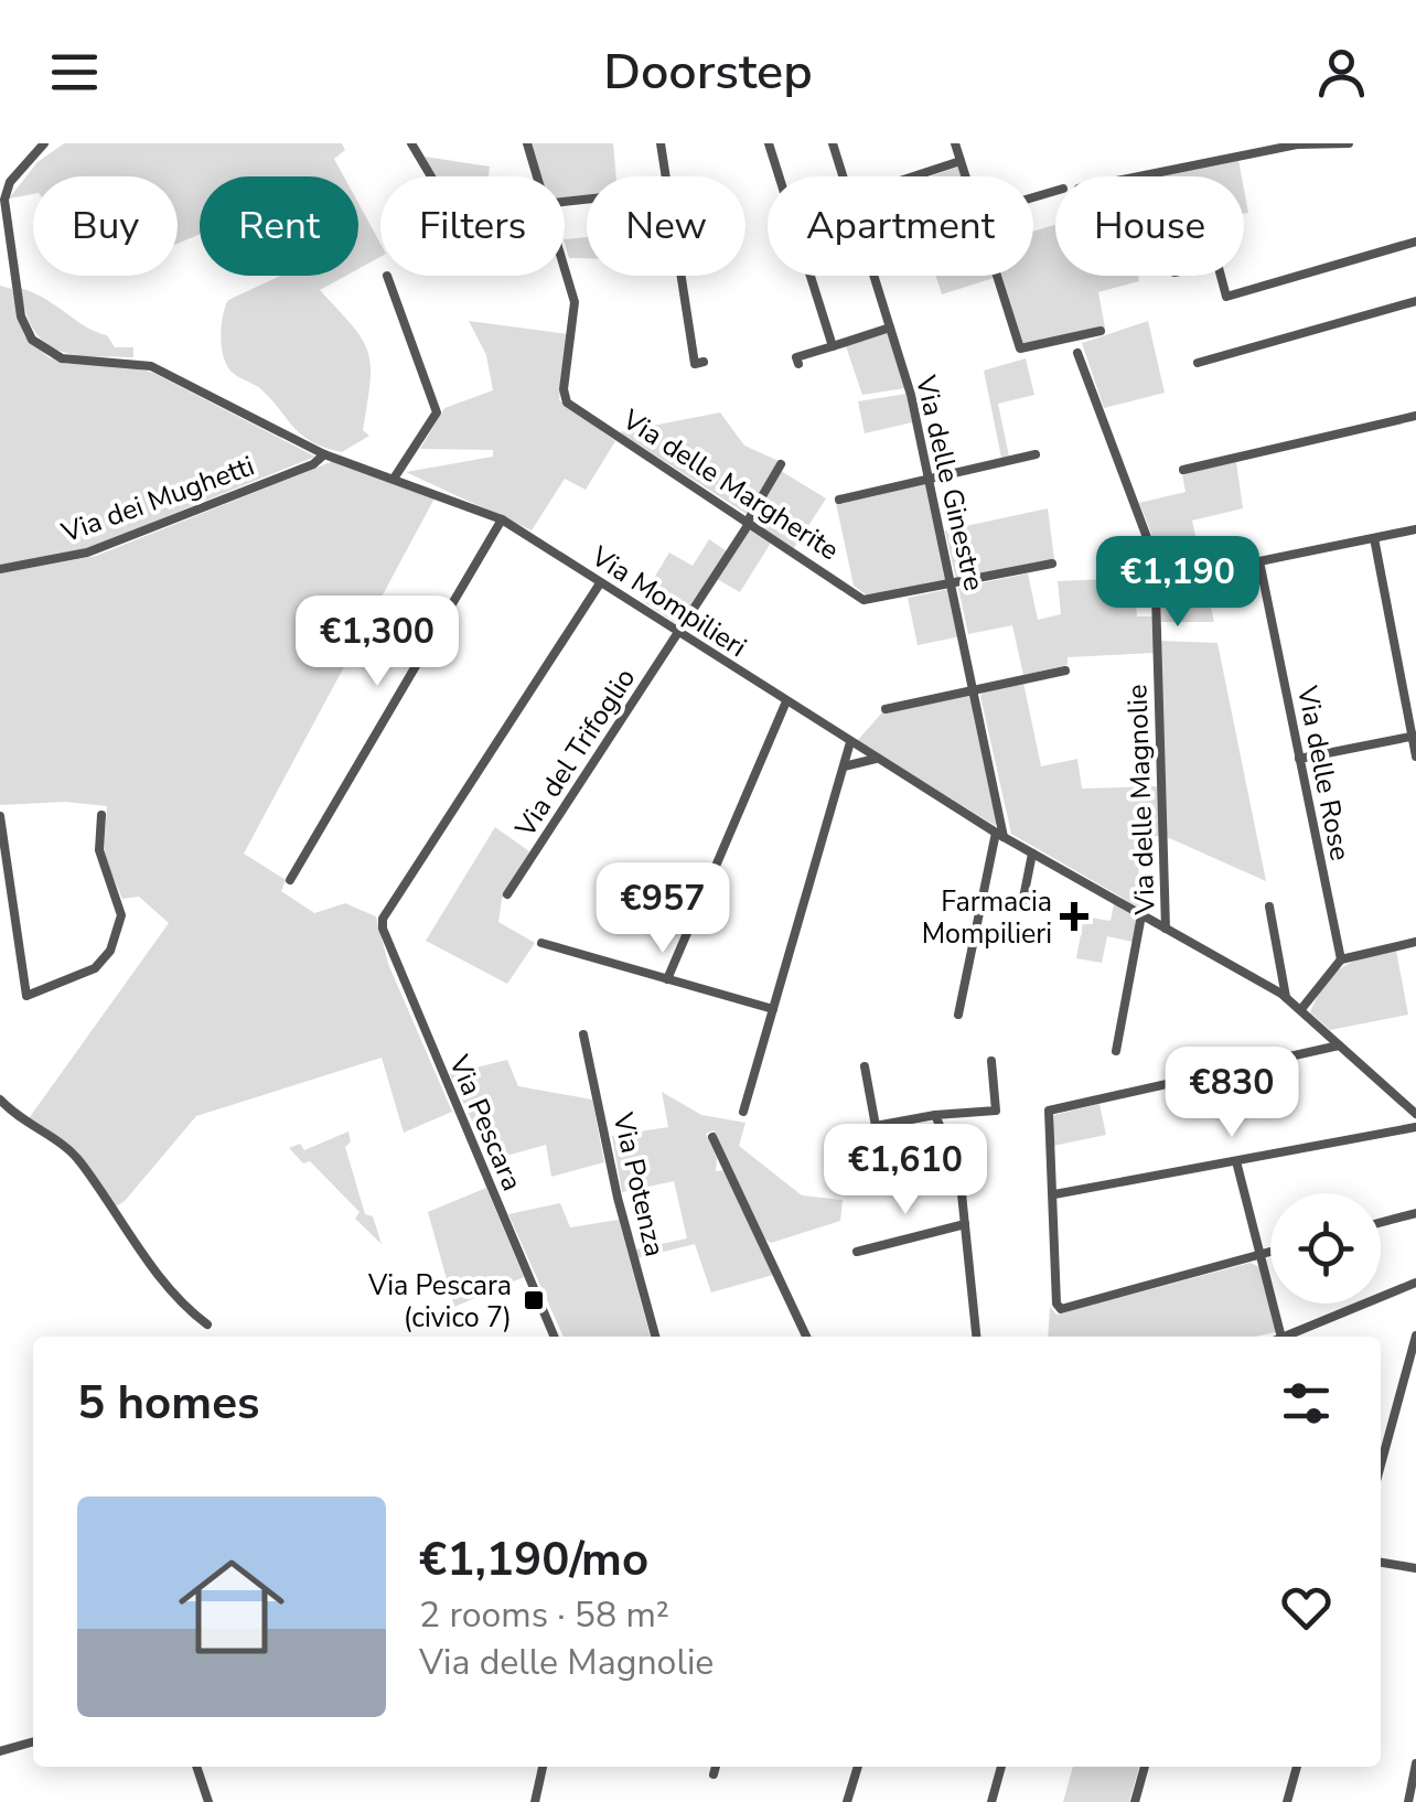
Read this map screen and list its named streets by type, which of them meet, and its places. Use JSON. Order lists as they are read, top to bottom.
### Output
{
  "streets": {
    "street": [
      "Via delle Ginestre",
      "Via delle Margherite",
      "Via dei Mughetti",
      "Via Mompilieri",
      "Via del Trifoglio",
      "Via delle Rose",
      "Via delle Magnolie",
      "Via Pescara",
      "Via Potenza"
    ]
  },
  "crossings": [
    ["Via delle Ginestre", "Via delle Margherite"],
    ["Via delle Ginestre", "Via Mompilieri"],
    ["Via delle Margherite", "Via del Trifoglio"],
    ["Via dei Mughetti", "Via Mompilieri"],
    ["Via Mompilieri", "Via del Trifoglio"],
    ["Via Mompilieri", "Via delle Magnolie"],
    ["Via Mompilieri", "Via Pescara"]
  ],
  "places": {
    "health": ["Farmacia Mompilieri"],
    "transit": ["Via Pescara (civico 7)"]
  },
  "page": {
    "header": "Doorstep",
    "chip": [
      "Buy",
      "Rent",
      "Filters",
      "New",
      "Apartment",
      "House"
    ],
    "price": [
      "€1,190",
      "€1,300",
      "€957",
      "€830",
      "€1,610"
    ],
    "heading": "5 homes",
    "list": [
      {
        "name": "€1,190/mo",
        "note": "2 rooms · 58 m² · Via delle Magnolie"
      }
    ]
  }
}
